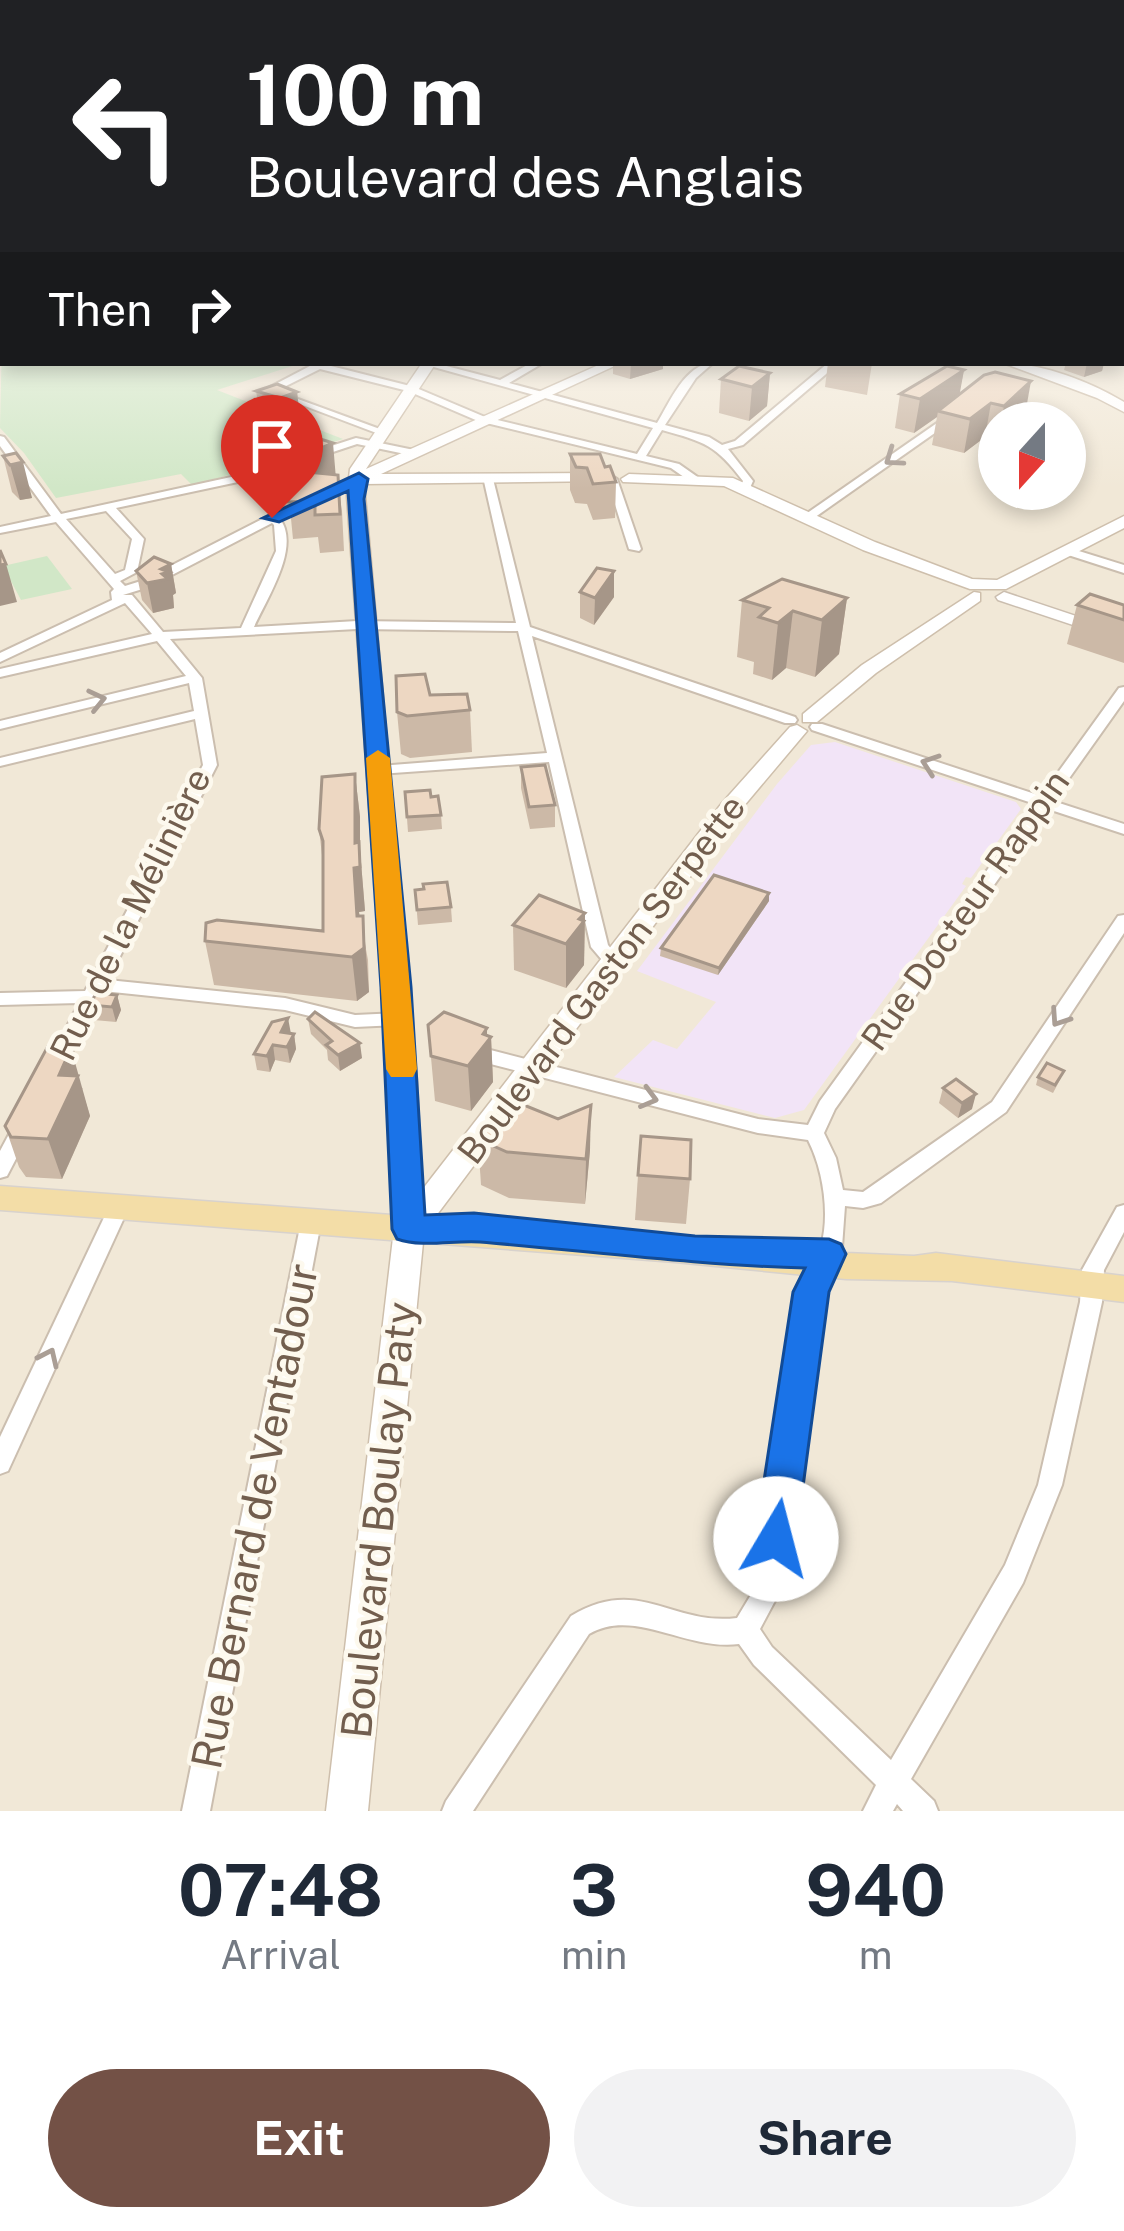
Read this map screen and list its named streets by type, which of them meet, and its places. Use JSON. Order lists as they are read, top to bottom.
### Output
{
  "streets": {
    "main road": ["Boulevard Gaston Serpette", "Boulevard Boulay Paty"],
    "street": ["Rue Docteur Rappin", "Rue de la Mélinière", "Rue Bernard de Ventadour"]
  },
  "crossings": [
    ["Boulevard Gaston Serpette", "Boulevard Boulay Paty"]
  ],
  "north": "bottom",
  "page": {
    "turn": ["100 m", "Boulevard des Anglais"],
    "then": "Then",
    "eta": [
      "07:48",
      "Arrival",
      "3",
      "min",
      "940",
      "m"
    ],
    "buttons": ["Exit", "Share"]
  }
}
